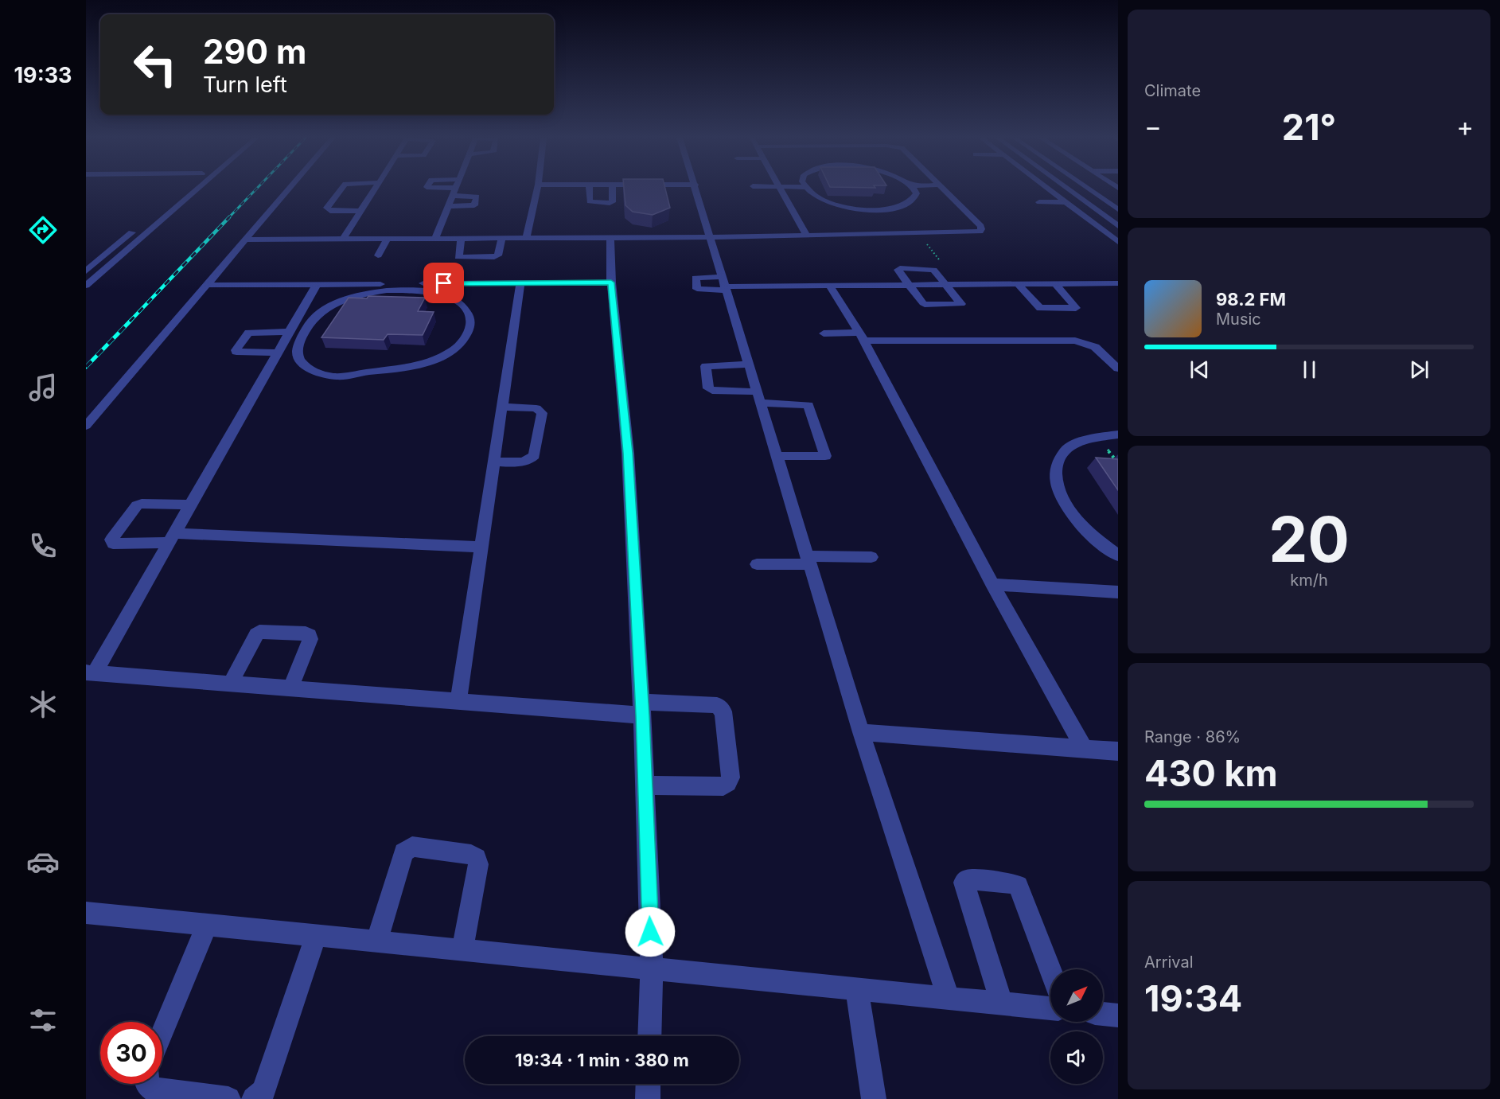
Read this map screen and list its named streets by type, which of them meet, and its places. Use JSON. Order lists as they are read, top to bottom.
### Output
{
  "north": "top right",
  "page": {
    "tabs": "19:33",
    "tile": [
      "Climate",
      ["20", "km/h"],
      ["Range · 86%", "430 km"],
      ["Arrival", "19:34"]
    ],
    "turn": ["290 m", "Turn left"],
    "heat": ["−", "21°", "+"],
    "song": ["98.2 FM", "Music"],
    "limit": "30",
    "trip": "19:34 · 1 min · 380 m"
  }
}
